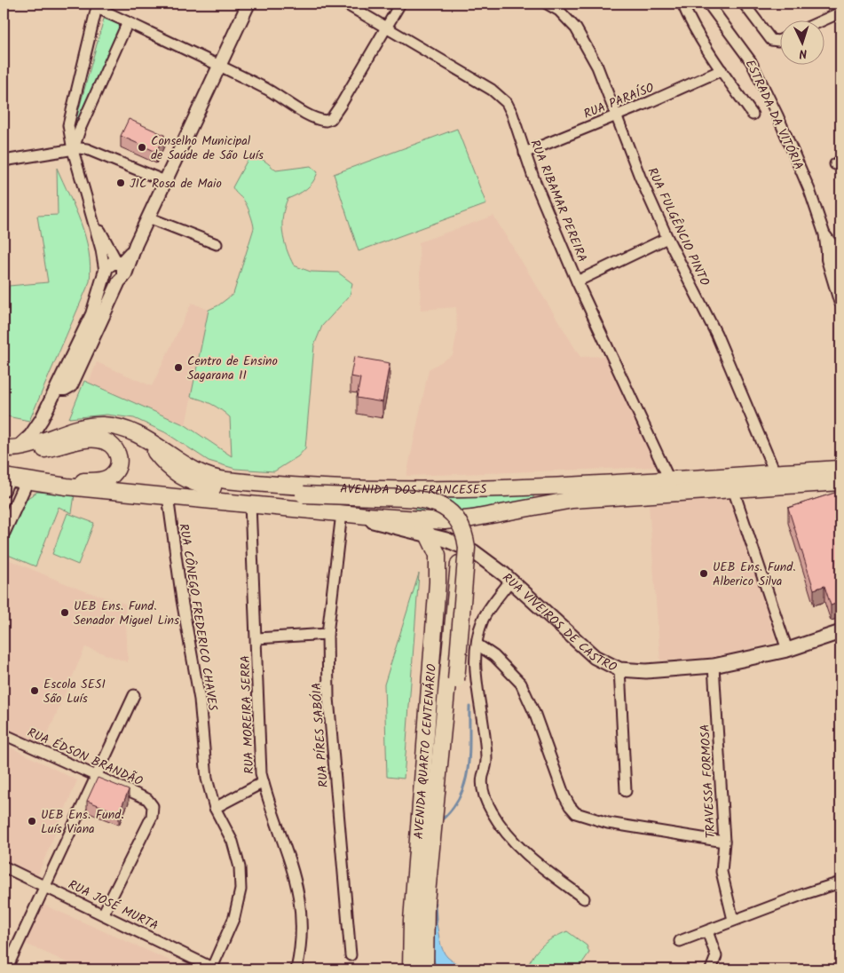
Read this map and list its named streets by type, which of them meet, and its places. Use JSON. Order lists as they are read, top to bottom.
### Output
{
  "streets": {
    "main road": ["AVENIDA DOS FRANCESES", "RUA VIVEIROS DE CASTRO", "AVENIDA QUARTO CENTENÁRIO"],
    "street": [
      "RUA PARAÍSO",
      "ESTRADA DA VITÓRIA",
      "RUA RIBAMAR PEREIRA",
      "RUA FULGÊNCIO PINTO",
      "RUA CÔNEGO FREDERICO CHAVES",
      "RUA MOREIRA SERRA",
      "RUA PÍRES SABÓIA",
      "RUA ÉDSON BRANDÃO",
      "TRAVESSA FORMOSA",
      "RUA JOSÉ MURTA"
    ]
  },
  "crossings": [
    ["RUA PARAÍSO", "RUA RIBAMAR PEREIRA"],
    ["RUA PARAÍSO", "RUA FULGÊNCIO PINTO"],
    ["RUA RIBAMAR PEREIRA", "AVENIDA DOS FRANCESES"],
    ["RUA FULGÊNCIO PINTO", "AVENIDA DOS FRANCESES"],
    ["RUA CÔNEGO FREDERICO CHAVES", "RUA JOSÉ MURTA"],
    ["RUA VIVEIROS DE CASTRO", "RUA PÍRES SABÓIA"],
    ["RUA VIVEIROS DE CASTRO", "AVENIDA QUARTO CENTENÁRIO"],
    ["RUA VIVEIROS DE CASTRO", "TRAVESSA FORMOSA"],
    ["RUA ÉDSON BRANDÃO", "RUA JOSÉ MURTA"]
  ],
  "places": [
    "Conselho Municipal de Saúde de São Luís",
    "JIC Rosa de Maio",
    "Centro de Ensino Sagarana II",
    "UEB Ens. Fund. Alberico Silva",
    "UEB Ens. Fund. Senador Miguel Lins",
    "Escola SESI São Luís",
    "UEB Ens. Fund. Luís Viana"
  ],
  "north": "bottom"
}
